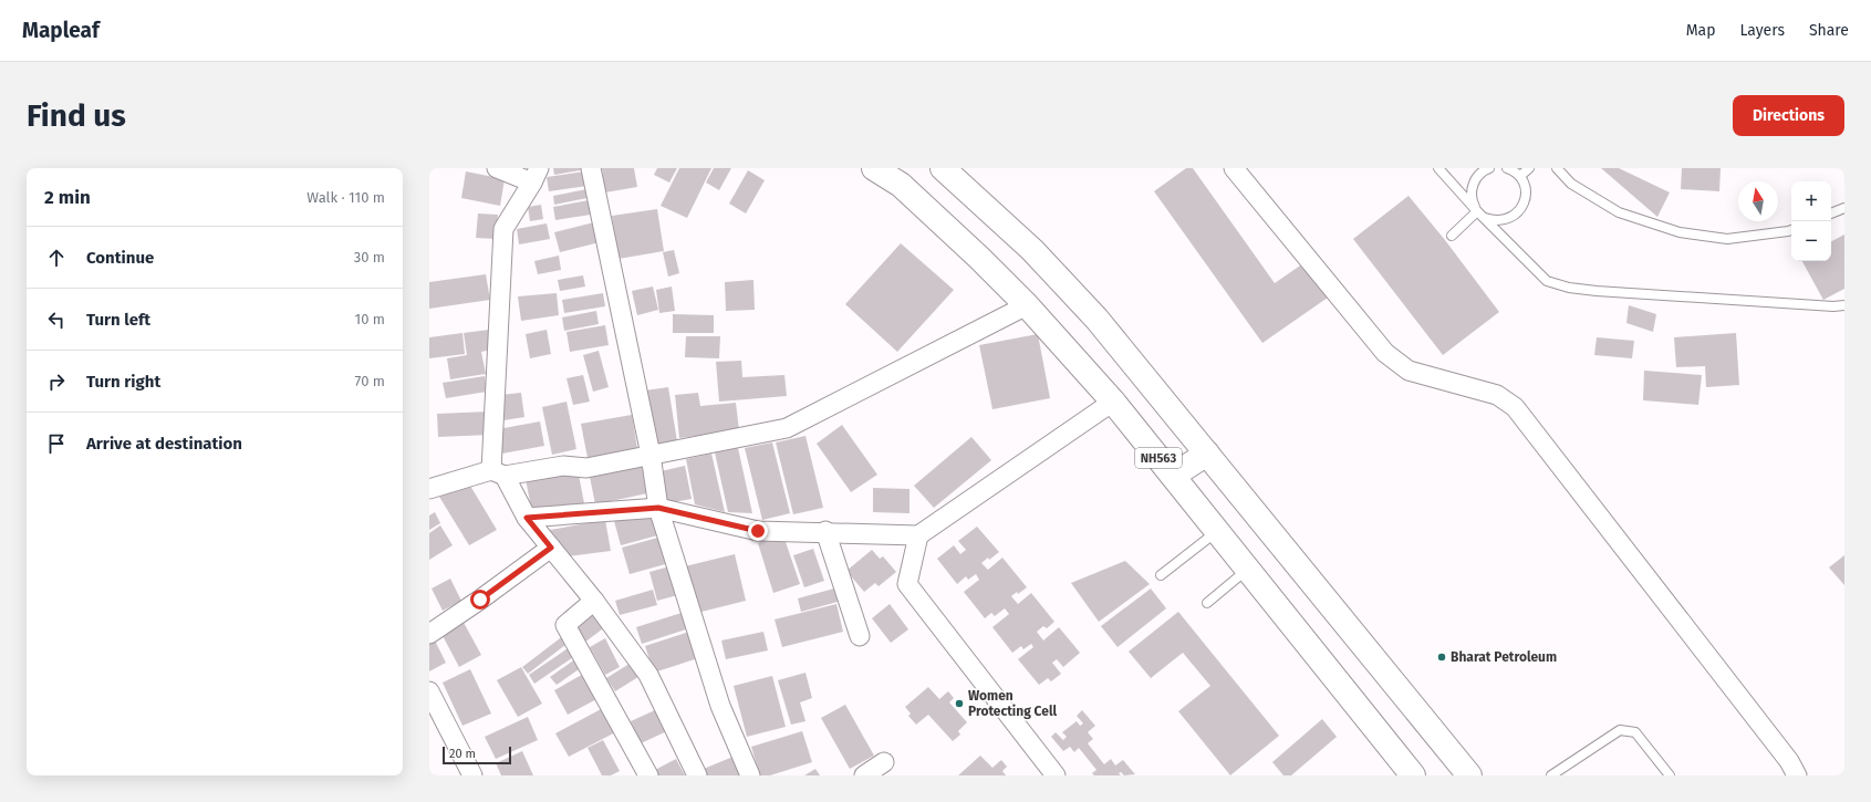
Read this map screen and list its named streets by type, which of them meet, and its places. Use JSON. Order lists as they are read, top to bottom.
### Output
{
  "streets": {
    "highway": ["NH563"]
  },
  "places": ["Bharat Petroleum", "Women Protecting Cell"],
  "scale_bar": "20 m",
  "north": "top",
  "page": {
    "header": "Mapleaf",
    "nav": ["Map", "Layers", "Share"],
    "buttons": "Directions",
    "title": "Find us",
    "heading": ["2 min", "Walk · 110 m"],
    "map_buttons": ["+", "−"],
    "list": [
      ["Continue", "30 m"],
      ["Turn left", "10 m"],
      ["Turn right", "70 m"],
      "Arrive at destination"
    ],
    "scale": "20 m"
  }
}
